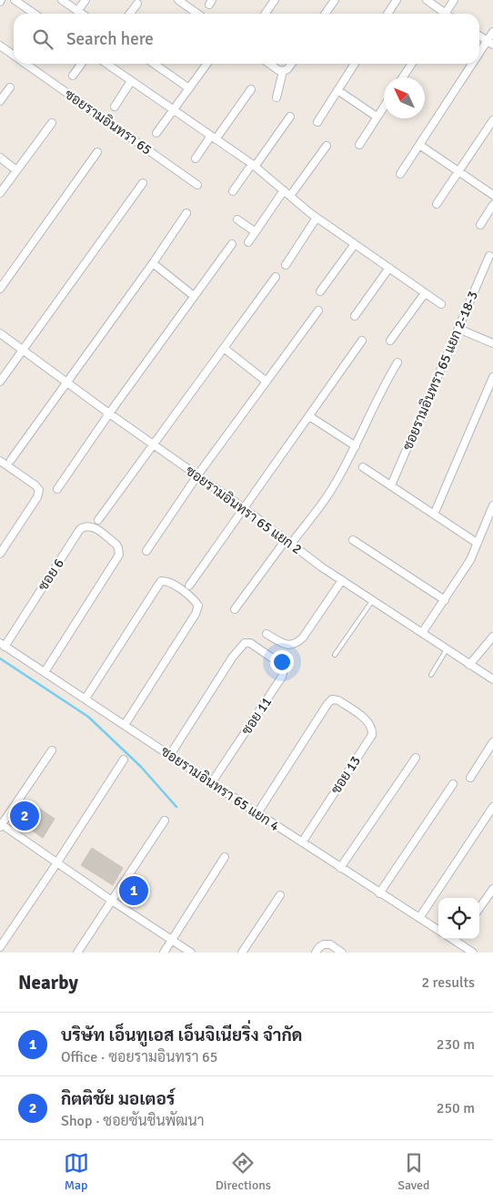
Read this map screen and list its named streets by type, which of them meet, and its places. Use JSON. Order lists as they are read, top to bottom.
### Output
{
  "streets": {
    "street": [
      "ซอยรามอินทรา 65",
      "ซอยรามอินทรา 65 แยก 2-18-3",
      "ซอยรามอินทรา 65 แยก 2",
      "ซอย 6",
      "ซอย 11",
      "ซอย 13",
      "ซอยรามอินทรา 65 แยก 4"
    ]
  },
  "crossings": [
    ["ซอย 6", "ซอยรามอินทรา 65 แยก 4"],
    ["ซอย 11", "ซอยรามอินทรา 65 แยก 4"],
    ["ซอย 13", "ซอยรามอินทรา 65 แยก 4"]
  ],
  "north": "top left",
  "page": {
    "search": "Search here",
    "pins": ["2", "1"],
    "heading": ["Nearby", "2 results"],
    "list": [
      {
        "mark": "1",
        "name": "บริษัท เอ็นทูเอส เอ็นจิเนียริ่ง จำกัด",
        "note": "Office · ซอยรามอินทรา 65",
        "value": "230 m"
      },
      {
        "mark": "2",
        "name": "กิตติชัย มอเตอร์",
        "note": "Shop · ซอยซันชินพัฒนา",
        "value": "250 m"
      }
    ],
    "nav": ["Map", "Directions", "Saved"]
  }
}
